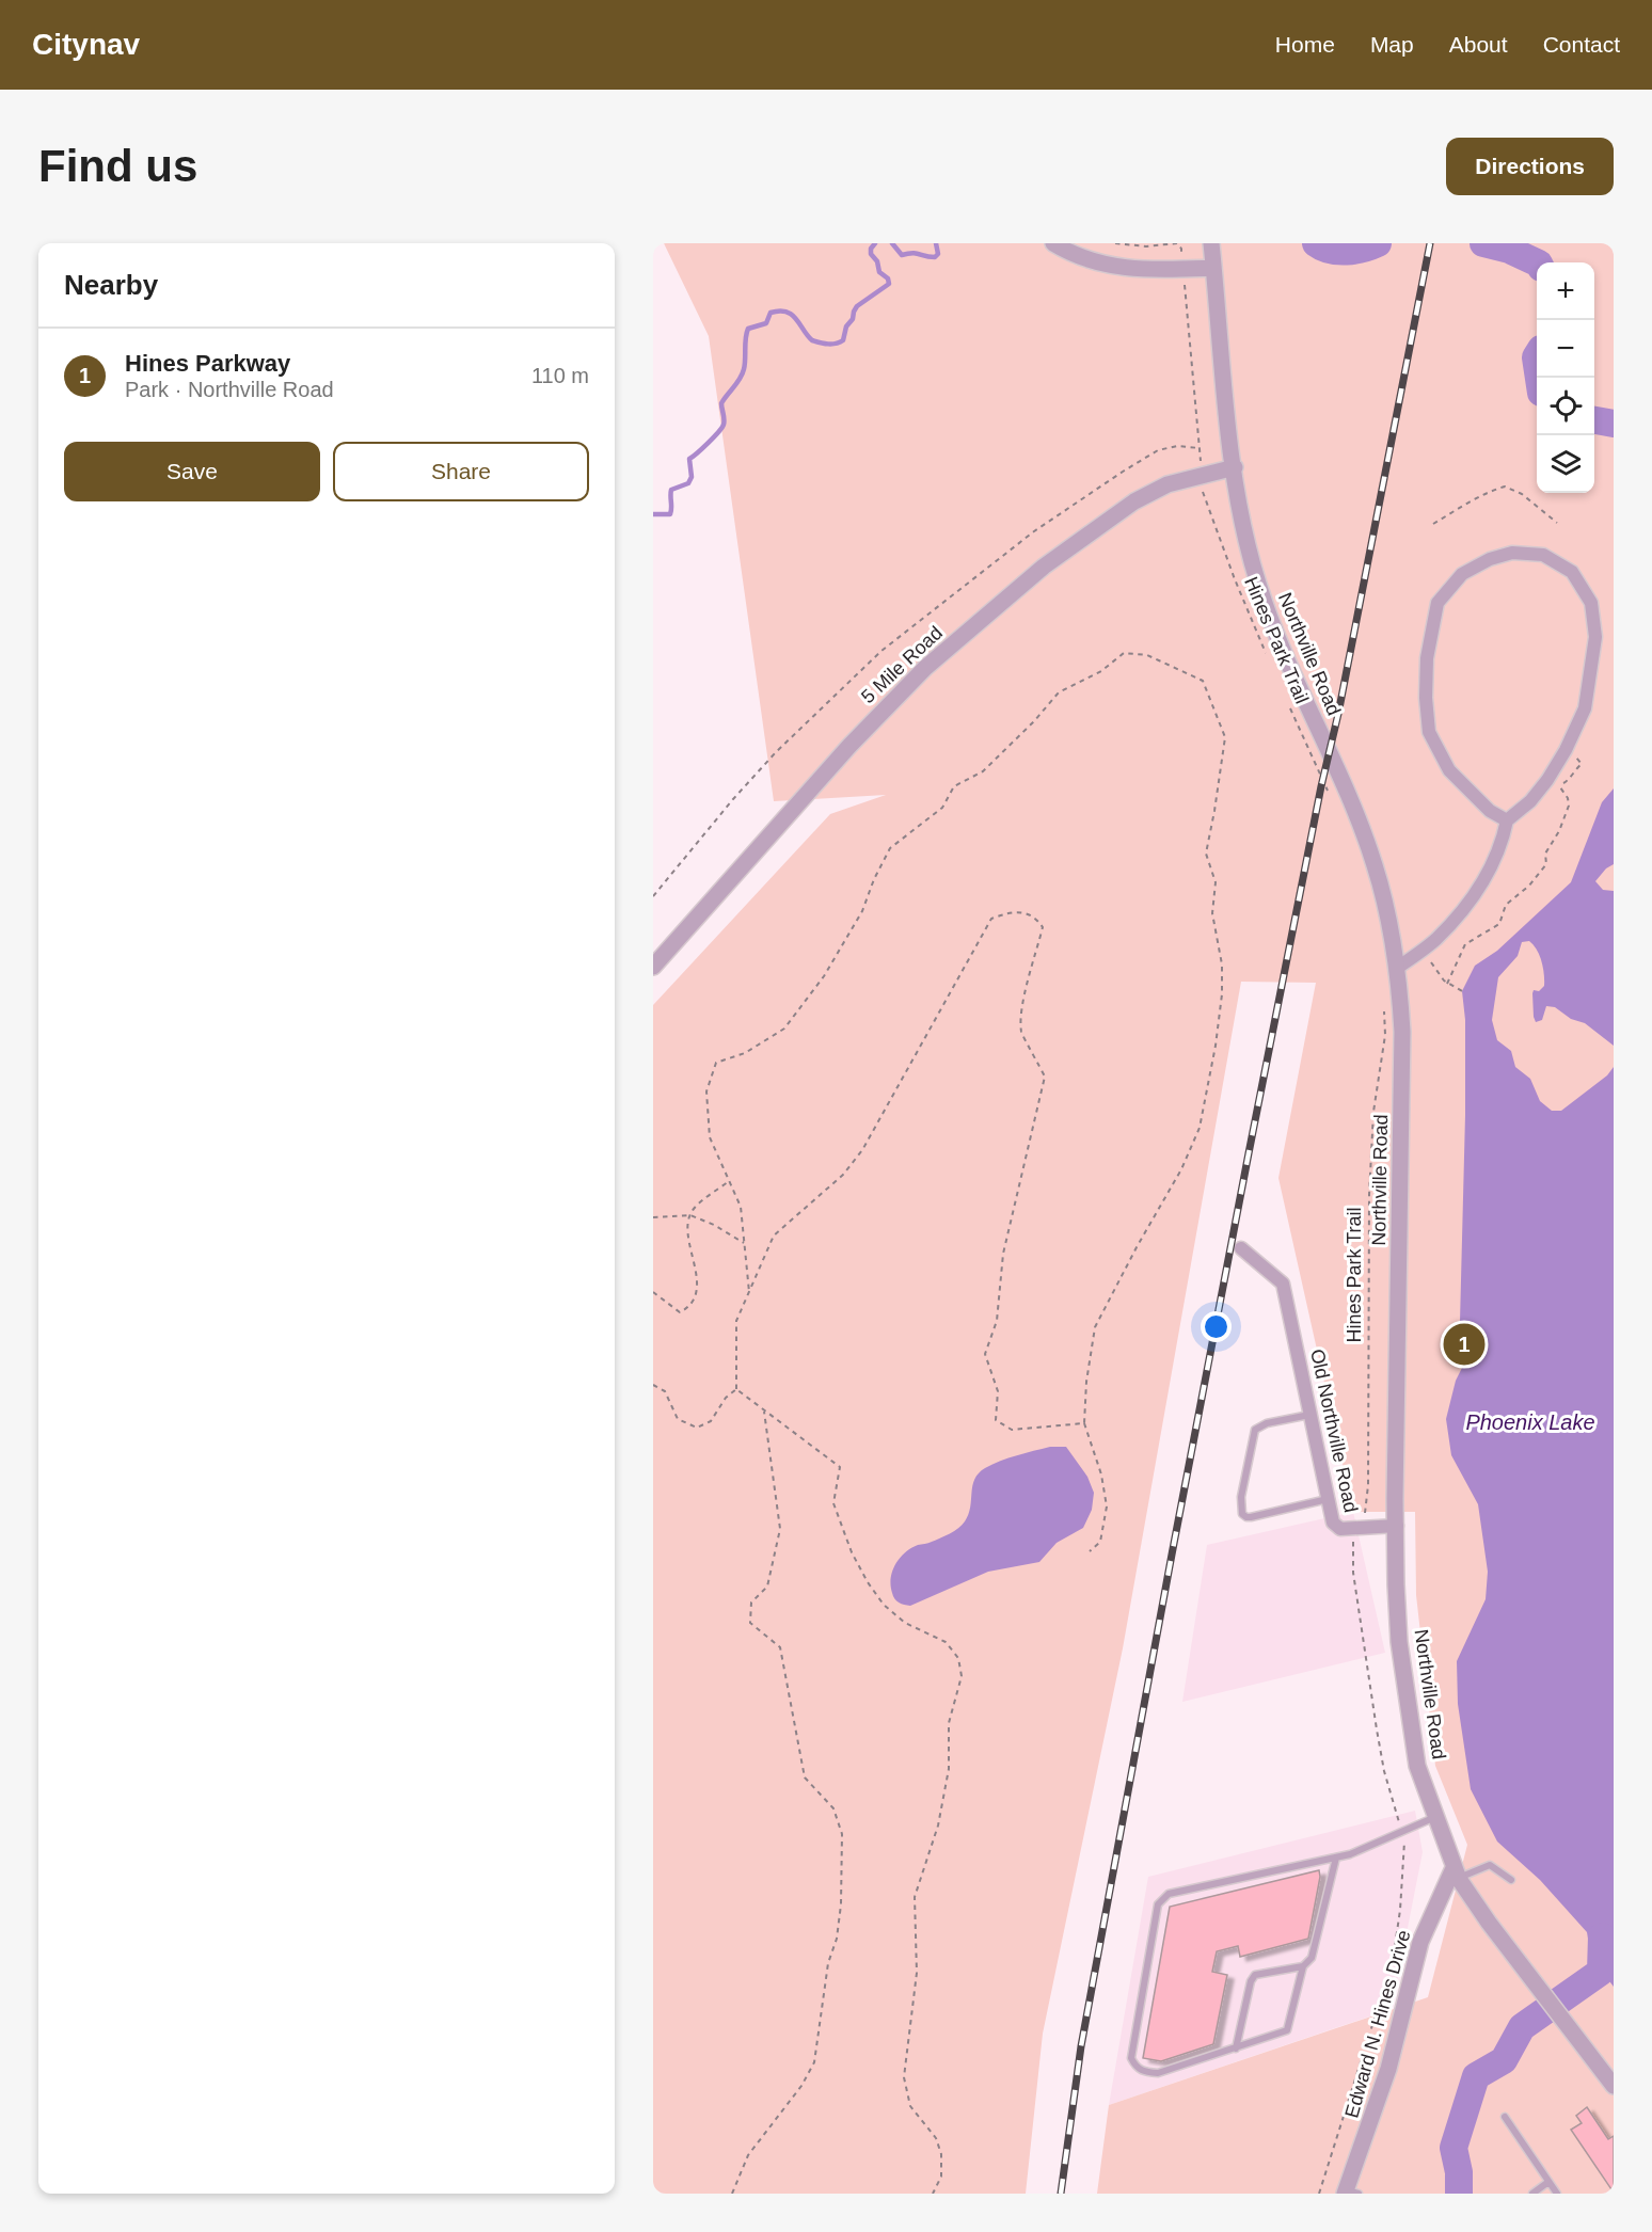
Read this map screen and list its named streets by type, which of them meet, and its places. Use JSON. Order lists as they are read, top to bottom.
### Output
{
  "streets": {
    "street": [
      "Northville Road",
      "5 Mile Road",
      "Old Northville Road",
      "Edward N. Hines Drive"
    ],
    "path": ["Hines Park Trail"]
  },
  "crossings": [
    ["Hines Park Trail", "5 Mile Road"],
    ["Hines Park Trail", "Old Northville Road"],
    ["Northville Road", "5 Mile Road"],
    ["Northville Road", "Old Northville Road"],
    ["Northville Road", "Edward N. Hines Drive"]
  ],
  "water": ["Phoenix Lake"],
  "page": {
    "header": "Citynav",
    "nav": [
      "Home",
      "Map",
      "About",
      "Contact"
    ],
    "buttons": [
      "Directions",
      ["Save", "Share"]
    ],
    "title": "Find us",
    "heading": "Nearby",
    "map_buttons": ["+", "−"],
    "list": [
      {
        "mark": "1",
        "name": "Hines Parkway",
        "note": "Park · Northville Road",
        "value": "110 m"
      }
    ],
    "pins": "1"
  }
}
